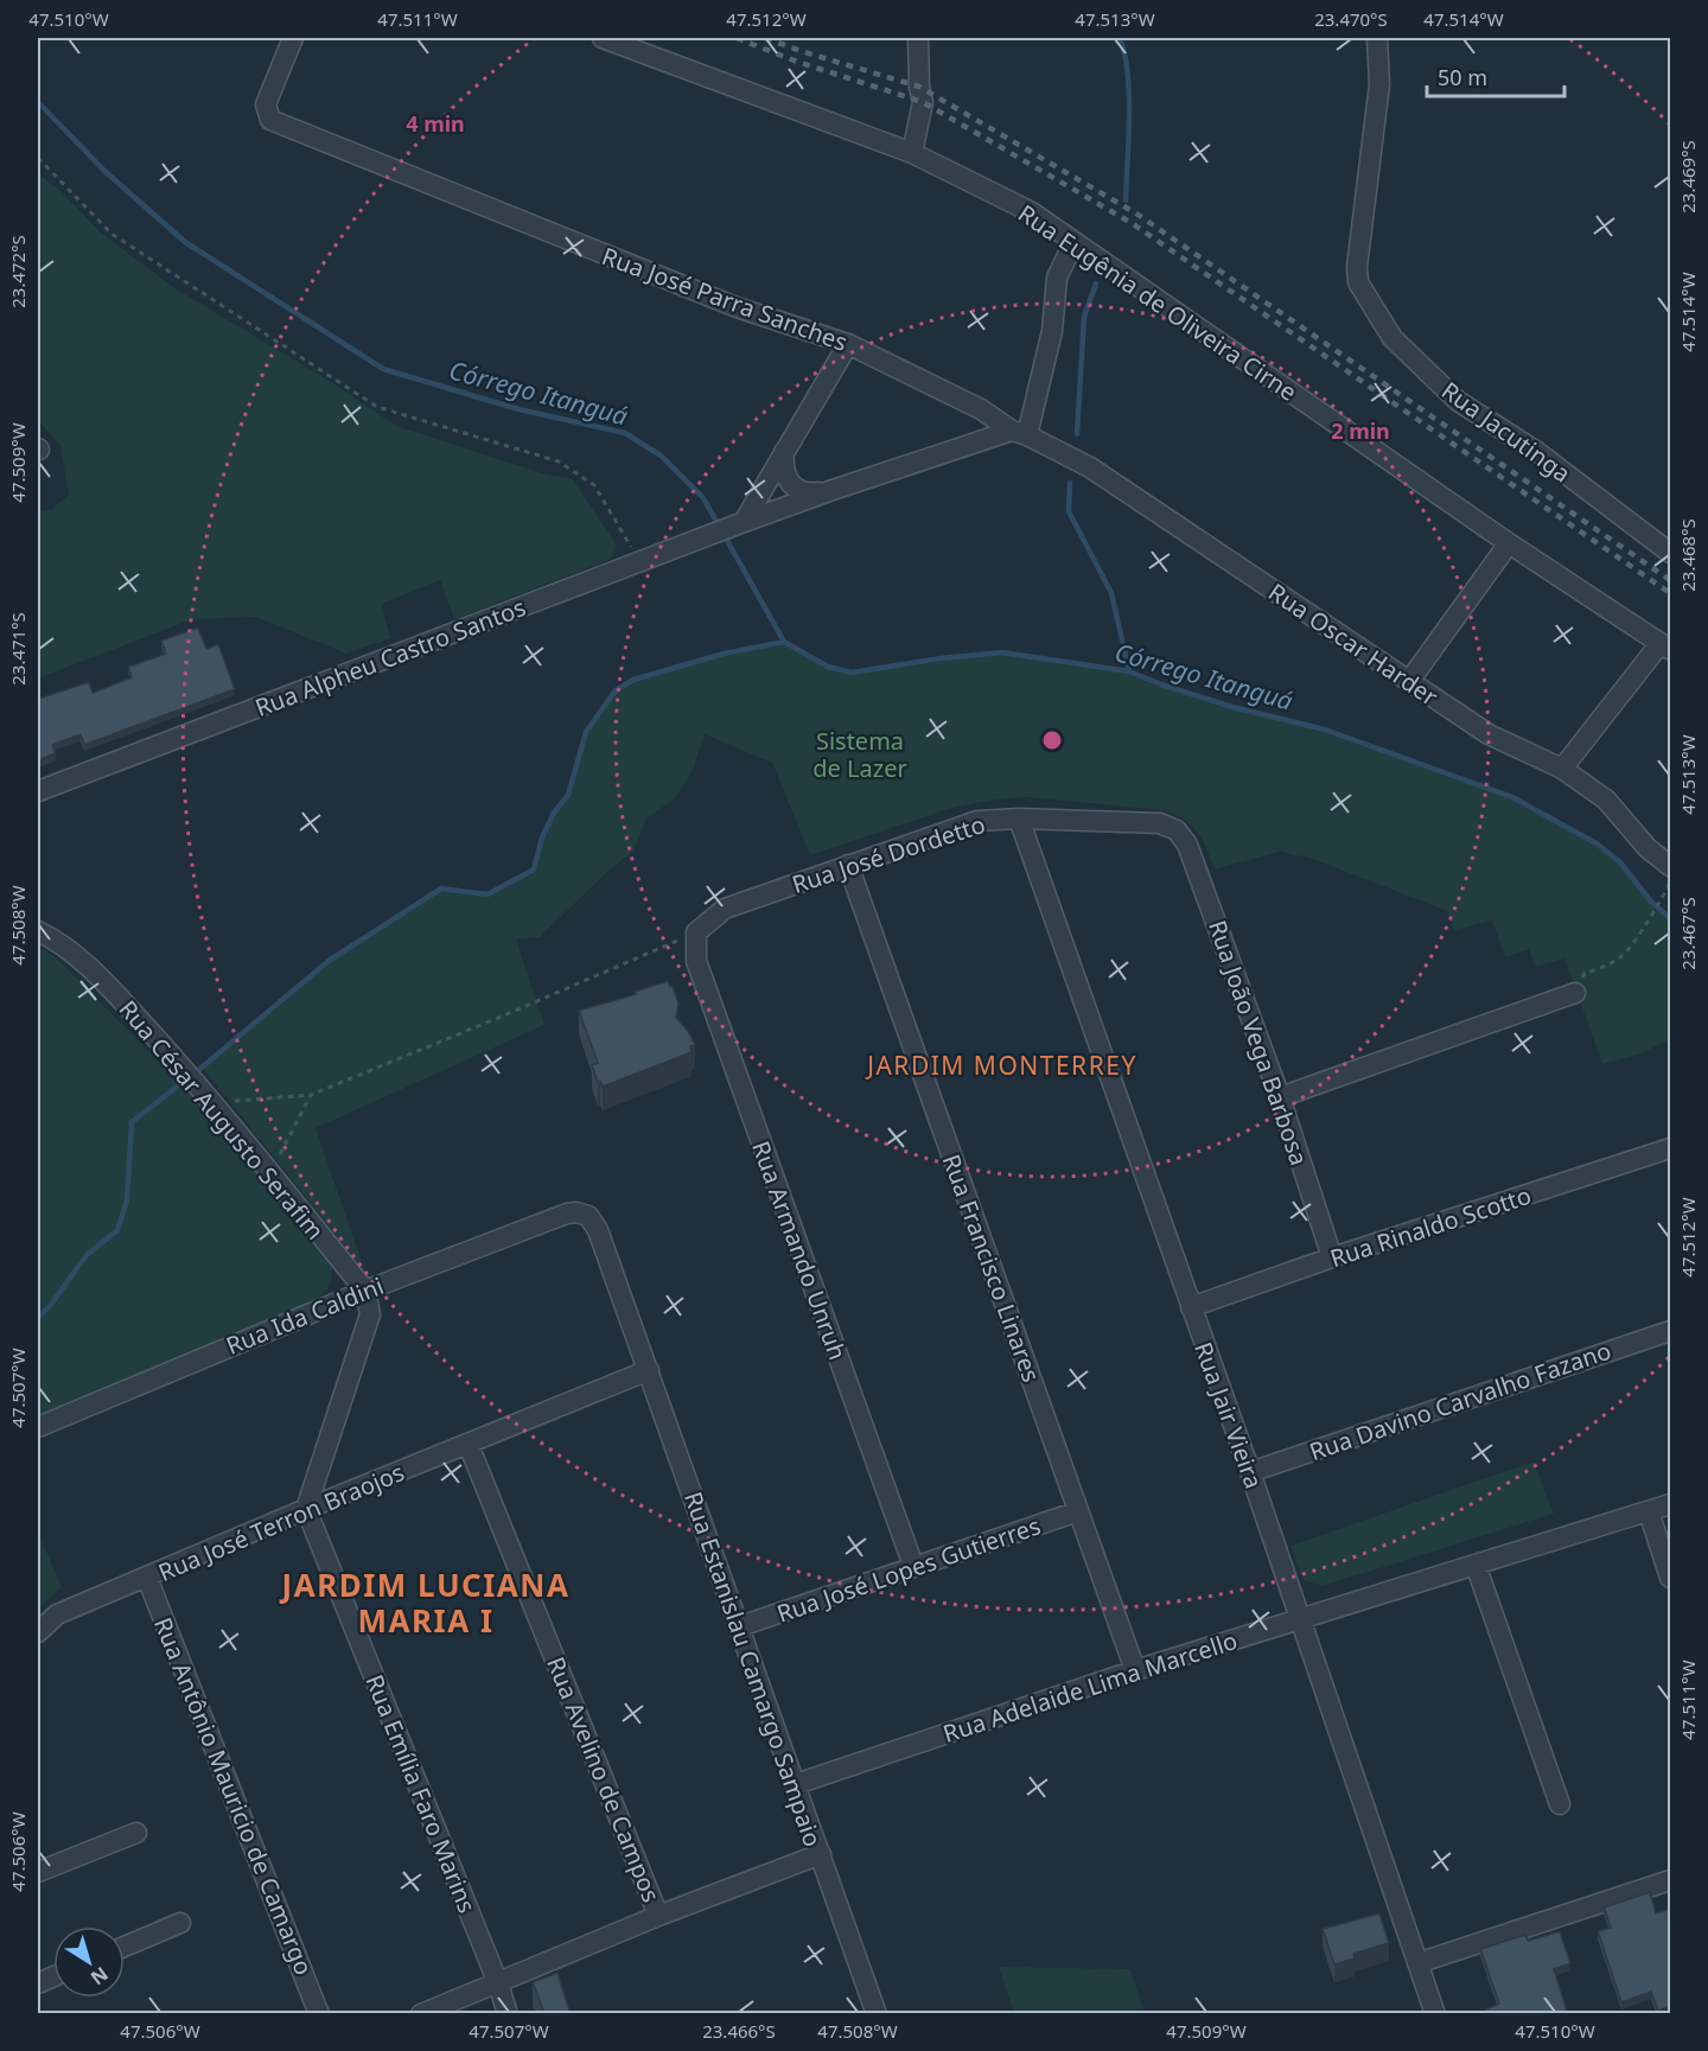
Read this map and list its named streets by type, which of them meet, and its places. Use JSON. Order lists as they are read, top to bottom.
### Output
{
  "streets": {
    "street": [
      "Rua José Parra Sanches",
      "Rua Eugênia de Oliveira Cirne",
      "Rua Jacutinga",
      "Rua Oscar Harder",
      "Rua Alpheu Castro Santos",
      "Rua José Dordetto",
      "Rua João Vega Barbosa",
      "Rua César Augusto Serafim",
      "Rua Rinaldo Scotto",
      "Rua Armando Unruh",
      "Rua Francisco Linares",
      "Rua Ida Caldini",
      "Rua Davino Carvalho Fazano",
      "Rua Jair Vieira",
      "Rua José Terron Braojos",
      "Rua José Lopes Gutierres",
      "Rua Estanislau Camargo Sampaio",
      "Rua Adelaide Lima Marcello",
      "Rua Avelino de Campos",
      "Rua Emília Faro Marins",
      "Rua Antônio Mauricio de Camargo"
    ]
  },
  "crossings": [
    ["Rua José Parra Sanches", "Rua Oscar Harder"],
    ["Rua José Parra Sanches", "Rua Alpheu Castro Santos"],
    ["Rua Oscar Harder", "Rua Alpheu Castro Santos"],
    ["Rua José Dordetto", "Rua João Vega Barbosa"],
    ["Rua José Dordetto", "Rua Armando Unruh"],
    ["Rua José Dordetto", "Rua Francisco Linares"],
    ["Rua José Dordetto", "Rua Jair Vieira"],
    ["Rua João Vega Barbosa", "Rua Rinaldo Scotto"],
    ["Rua César Augusto Serafim", "Rua Ida Caldini"],
    ["Rua Rinaldo Scotto", "Rua Jair Vieira"],
    ["Rua Armando Unruh", "Rua José Lopes Gutierres"],
    ["Rua Francisco Linares", "Rua José Lopes Gutierres"],
    ["Rua Francisco Linares", "Rua Adelaide Lima Marcello"],
    ["Rua Ida Caldini", "Rua Estanislau Camargo Sampaio"],
    ["Rua Davino Carvalho Fazano", "Rua Jair Vieira"],
    ["Rua Jair Vieira", "Rua Adelaide Lima Marcello"],
    ["Rua José Terron Braojos", "Rua Estanislau Camargo Sampaio"],
    ["Rua José Terron Braojos", "Rua Avelino de Campos"],
    ["Rua José Terron Braojos", "Rua Emília Faro Marins"],
    ["Rua José Terron Braojos", "Rua Antônio Mauricio de Camargo"],
    ["Rua José Lopes Gutierres", "Rua Estanislau Camargo Sampaio"],
    ["Rua Estanislau Camargo Sampaio", "Rua Adelaide Lima Marcello"],
    ["Rua Estanislau Camargo Sampaio", "Rua Avelino de Campos"],
    ["Rua Estanislau Camargo Sampaio", "Rua Emília Faro Marins"]
  ],
  "districts": ["JARDIM MONTERREY", "JARDIM LUCIANA MARIA I"],
  "water": ["Córrego Itanguá"],
  "parks": ["Sistema de Lazer"],
  "scale_bar": "50 m",
  "north": "bottom right",
  "coordinates": [
    "47.510°W",
    "47.511°W",
    "47.512°W",
    "47.513°W",
    "23.470°S",
    "47.514°W",
    "23.469°S",
    "23.472°S",
    "47.509°W",
    "23.468°S",
    "23.471°S",
    "47.508°W",
    "23.467°S",
    "47.507°W",
    "47.506°W",
    "23.466°S"
  ],
  "rings": ["4 min", "2 min"]
}
